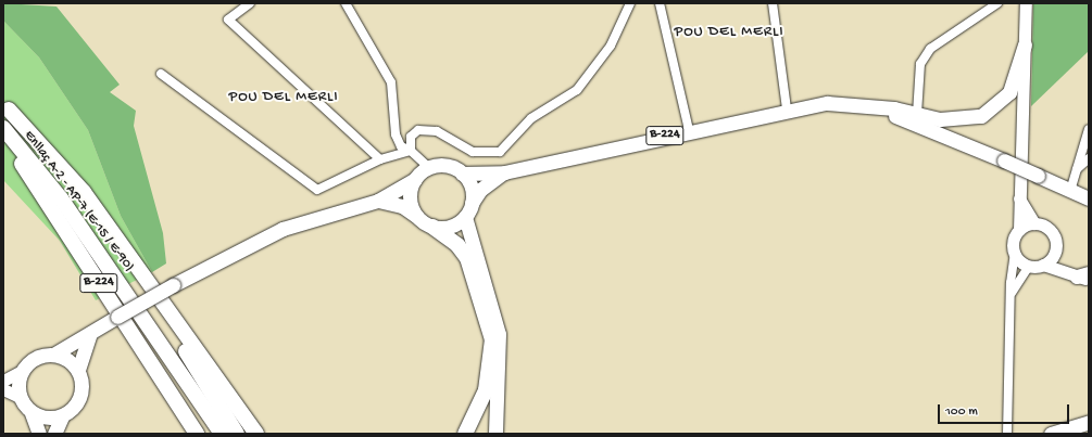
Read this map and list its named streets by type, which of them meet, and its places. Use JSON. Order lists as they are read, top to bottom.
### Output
{
  "streets": {
    "highway": ["B-224", "Enllaç A-2 - AP-7 (E-15 / E-90)"]
  },
  "districts": ["POU DEL MERLI", "POU DEL MERLI"],
  "scale_bar": "100 m"
}
